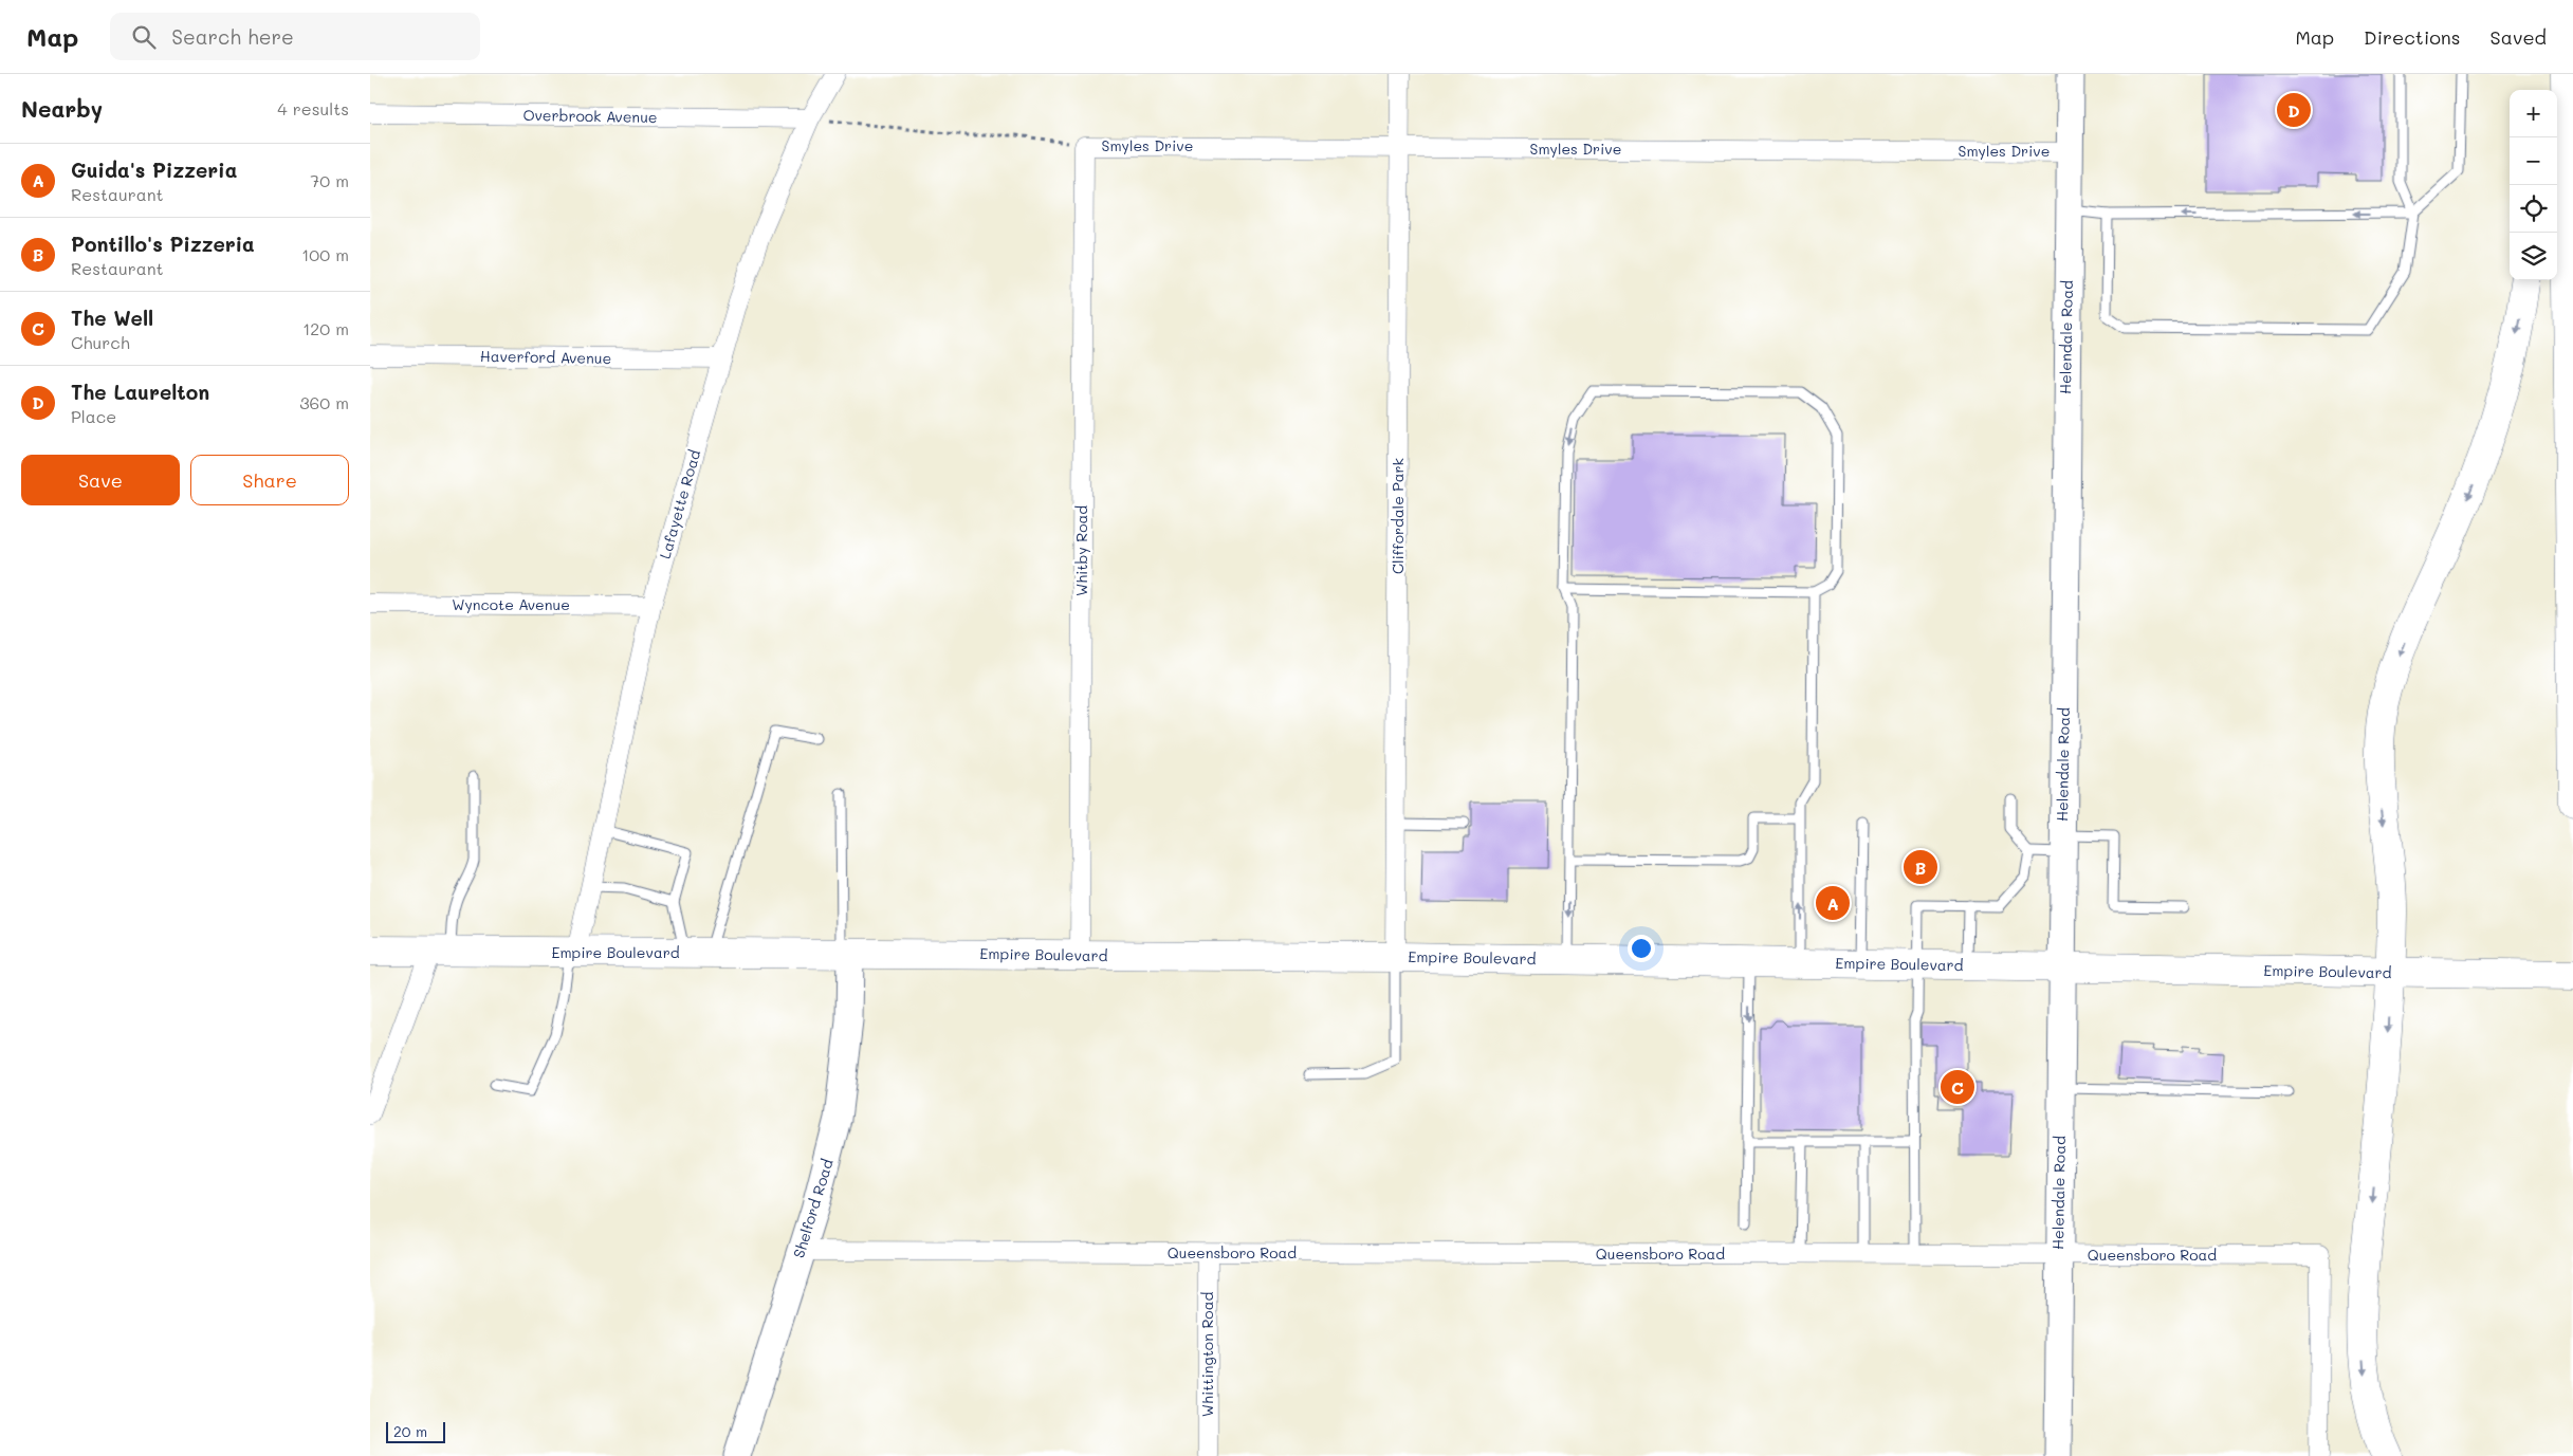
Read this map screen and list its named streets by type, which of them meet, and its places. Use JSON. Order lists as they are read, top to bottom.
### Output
{
  "streets": {
    "main road": ["Empire Boulevard"],
    "street": [
      "Overbrook Avenue",
      "Smyles Drive",
      "Helendale Road",
      "Haverford Avenue",
      "Lafayette Road",
      "Cliffordale Park",
      "Whitby Road",
      "Wyncote Avenue",
      "Shelford Road",
      "Queensboro Road",
      "Whittington Road"
    ]
  },
  "crossings": [
    ["Overbrook Avenue", "Lafayette Road"],
    ["Smyles Drive", "Helendale Road"],
    ["Smyles Drive", "Cliffordale Park"],
    ["Smyles Drive", "Whitby Road"],
    ["Helendale Road", "Empire Boulevard"],
    ["Helendale Road", "Queensboro Road"],
    ["Haverford Avenue", "Lafayette Road"],
    ["Lafayette Road", "Wyncote Avenue"],
    ["Lafayette Road", "Empire Boulevard"],
    ["Cliffordale Park", "Empire Boulevard"],
    ["Whitby Road", "Empire Boulevard"],
    ["Empire Boulevard", "Shelford Road"],
    ["Shelford Road", "Queensboro Road"],
    ["Queensboro Road", "Whittington Road"]
  ],
  "scale_bar": "20 m",
  "page": {
    "header": "Map",
    "search": "Search here",
    "nav": ["Map", "Directions", "Saved"],
    "heading": ["Nearby", "4 results"],
    "map_buttons": ["+", "−"],
    "pins": [
      "D",
      "B",
      "A",
      "C"
    ],
    "list": [
      {
        "mark": "A",
        "name": "Guida's Pizzeria",
        "note": "Restaurant",
        "value": "70 m"
      },
      {
        "mark": "B",
        "name": "Pontillo's Pizzeria",
        "note": "Restaurant",
        "value": "100 m"
      },
      {
        "mark": "C",
        "name": "The Well",
        "note": "Church",
        "value": "120 m"
      },
      {
        "mark": "D",
        "name": "The Laurelton",
        "note": "Place",
        "value": "360 m"
      }
    ],
    "buttons": ["Save", "Share"],
    "scale": "20 m"
  }
}
